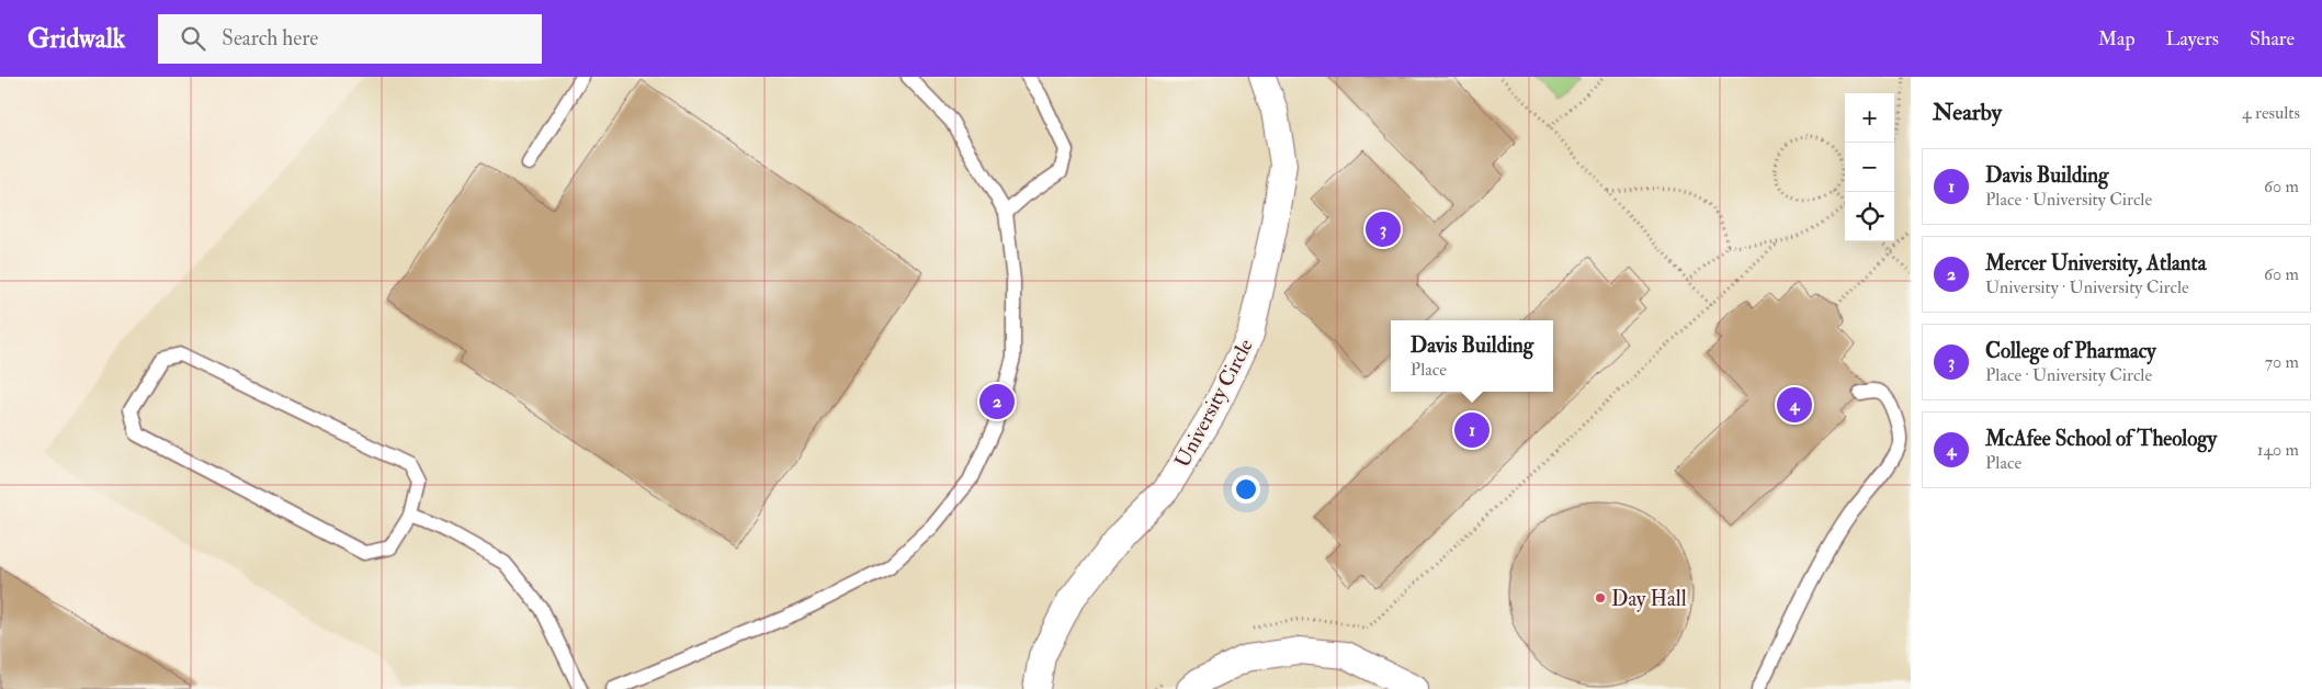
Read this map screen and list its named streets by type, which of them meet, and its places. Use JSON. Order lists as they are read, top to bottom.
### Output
{
  "streets": {
    "street": ["University Circle"]
  },
  "places": ["Day Hall"],
  "page": {
    "header": "Gridwalk",
    "search": "Search here",
    "nav": ["Map", "Layers", "Share"],
    "heading": ["Nearby", "4 results"],
    "map_buttons": ["+", "−"],
    "list": [
      {
        "mark": "1",
        "name": "Davis Building",
        "note": "Place · University Circle",
        "value": "60 m"
      },
      {
        "mark": "2",
        "name": "Mercer University, Atlanta",
        "note": "University · University Circle",
        "value": "60 m"
      },
      {
        "mark": "3",
        "name": "College of Pharmacy",
        "note": "Place · University Circle",
        "value": "70 m"
      },
      {
        "mark": "4",
        "name": "McAfee School of Theology",
        "note": "Place",
        "value": "140 m"
      }
    ],
    "pins": [
      "3",
      "2",
      "4",
      "1"
    ],
    "popup": ["Davis Building", "Place"]
  }
}
